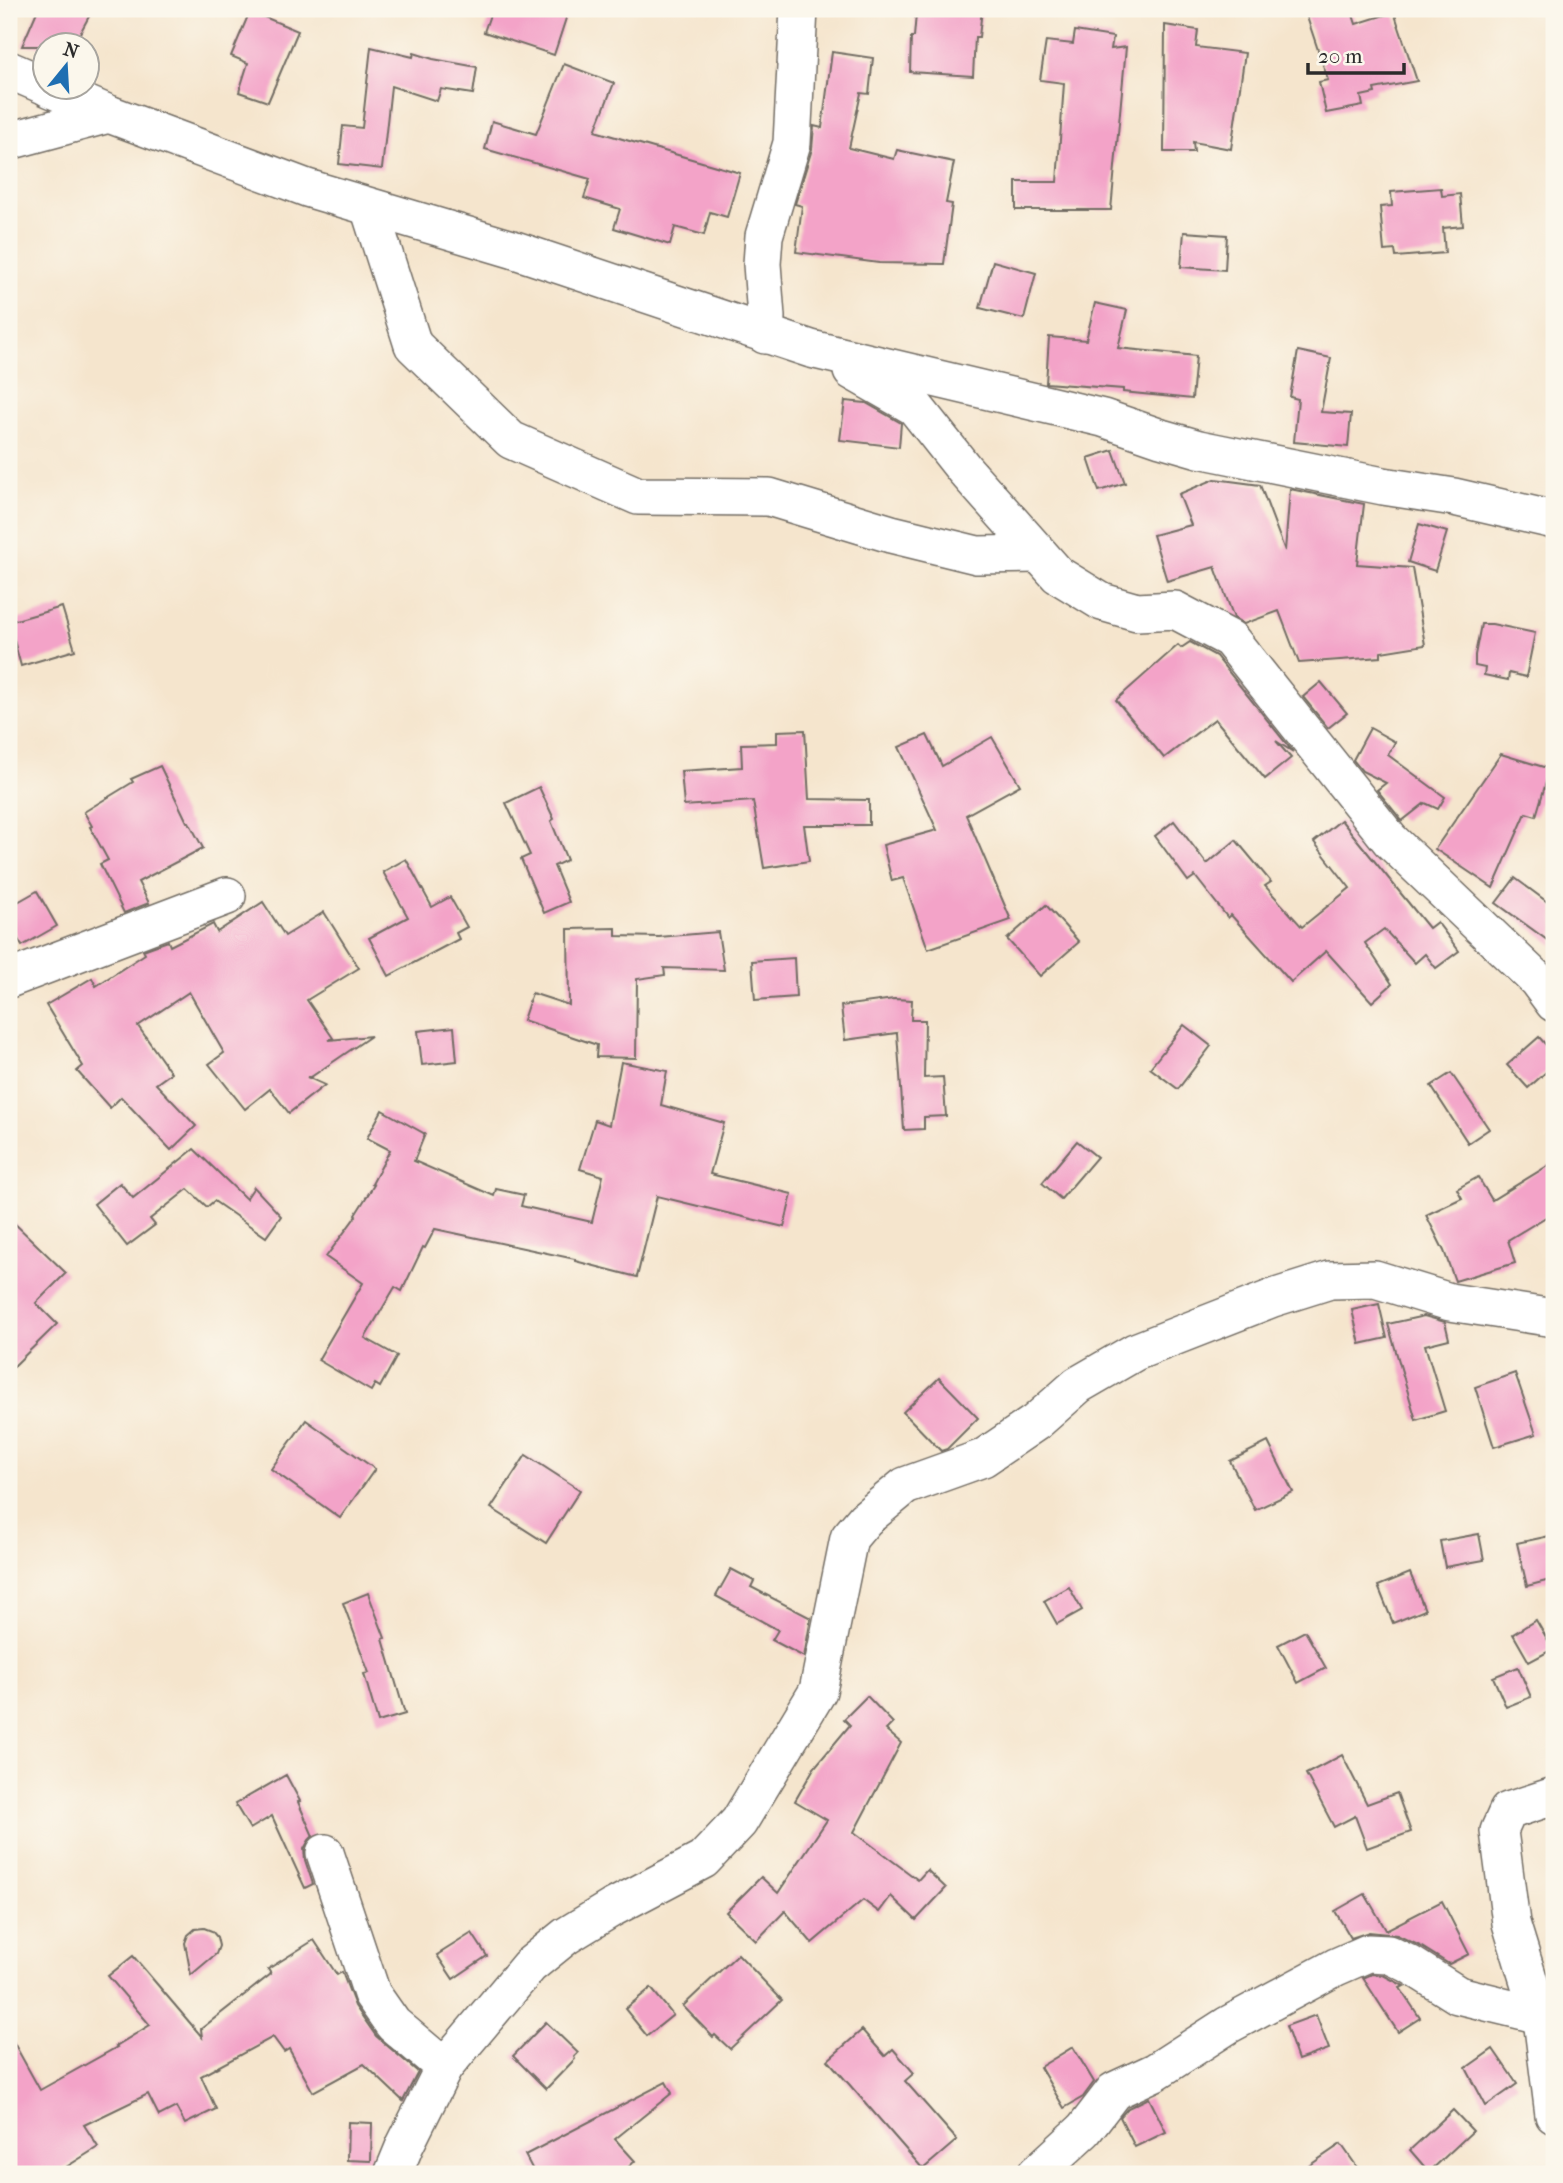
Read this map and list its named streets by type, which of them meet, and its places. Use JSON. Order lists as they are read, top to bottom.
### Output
{
  "scale_bar": "20 m",
  "north": "top"
}
